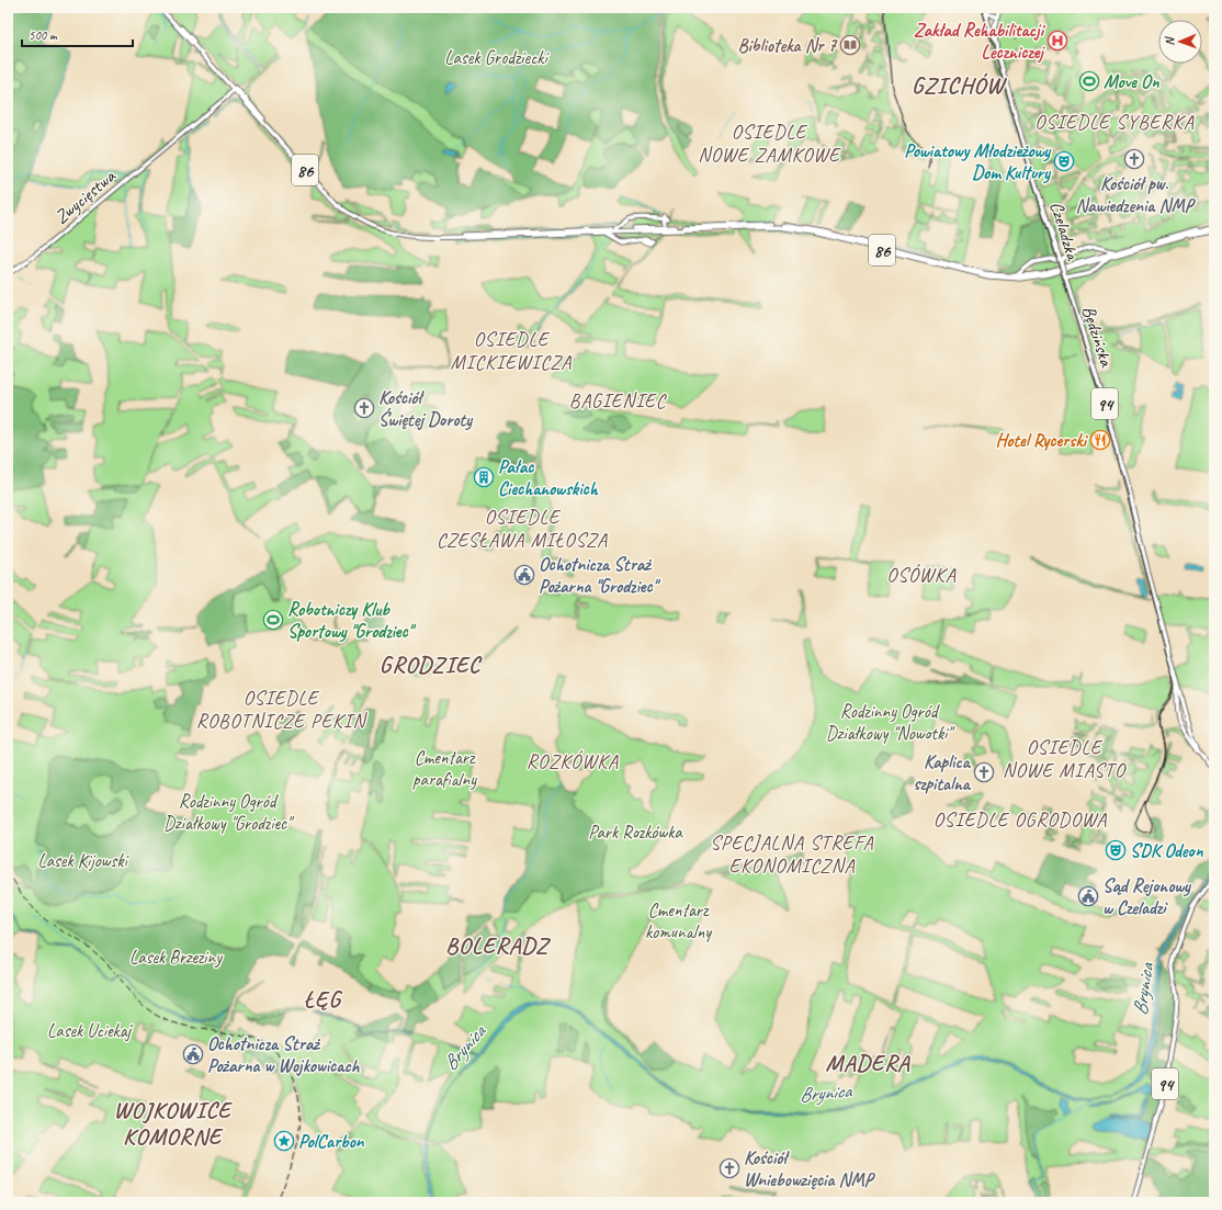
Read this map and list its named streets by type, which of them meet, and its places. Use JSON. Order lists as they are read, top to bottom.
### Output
{
  "streets": {
    "main road": [
      "86",
      "Zwycięstwa",
      "Czeladzka",
      "Będzińska",
      "94"
    ]
  },
  "crossings": [
    ["Czeladzka", "Będzińska"]
  ],
  "districts": [
    "GZICHÓW",
    "OSIEDLE SYBERKA",
    "OSIEDLE NOWE ZAMKOWE",
    "OSIEDLE MICKIEWICZA",
    "BAGIENIEC",
    "OSIEDLE CZESŁAWA MIŁOSZA",
    "OSÓWKA",
    "GRODZIEC",
    "OSIEDLE ROBOTNICZE PEKIN",
    "OSIEDLE NOWE MIASTO",
    "ROZKÓWKA",
    "OSIEDLE OGRODOWA",
    "SPECJALNA STREFA EKONOMICZNA",
    "BOLERADZ",
    "ŁĘG",
    "MADERA",
    "WOJKOWICE KOMORNE"
  ],
  "water": ["Brynica"],
  "parks": [
    "Lasek Grodziecki",
    "Rodzinny Ogród Działkowy \"Nowotki\"",
    "Cmentarz parafialny",
    "Rodzinny Ogród Działkowy \"Grodziec\"",
    "Park Rozkówka",
    "Lasek Kijowski",
    "Cmentarz komunalny",
    "Lasek Brzeziny",
    "Lasek Uciekaj"
  ],
  "places": {
    "hospital": ["Zakład Rehabilitacji Leczniczej"],
    "library": ["Biblioteka Nr 7"],
    "sports": ["Move On", "Robotniczy Klub Sportowy \"Grodziec\""],
    "church": [
      "Kościół pw. Nawiedzenia NMP",
      "Kościół Świętej Doroty",
      "Kaplica szpitalna",
      "Kościół Wniebowzięcia NMP"
    ],
    "theatre": ["Powiatowy Młodzieżowy Dom Kultury", "SDK Odeon"],
    "restaurant": ["Hotel Rycerski"],
    "building": ["Pałac Ciechanowskich"],
    "public building": ["Ochotnicza Straż Pożarna \"Grodziec\"", "Sąd Rejonowy w Czeladzi", "Ochotnicza Straż Pożarna w Wojkowicach"],
    "place": ["PolCarbon"]
  },
  "scale_bar": "500 m",
  "north": "left"
}
